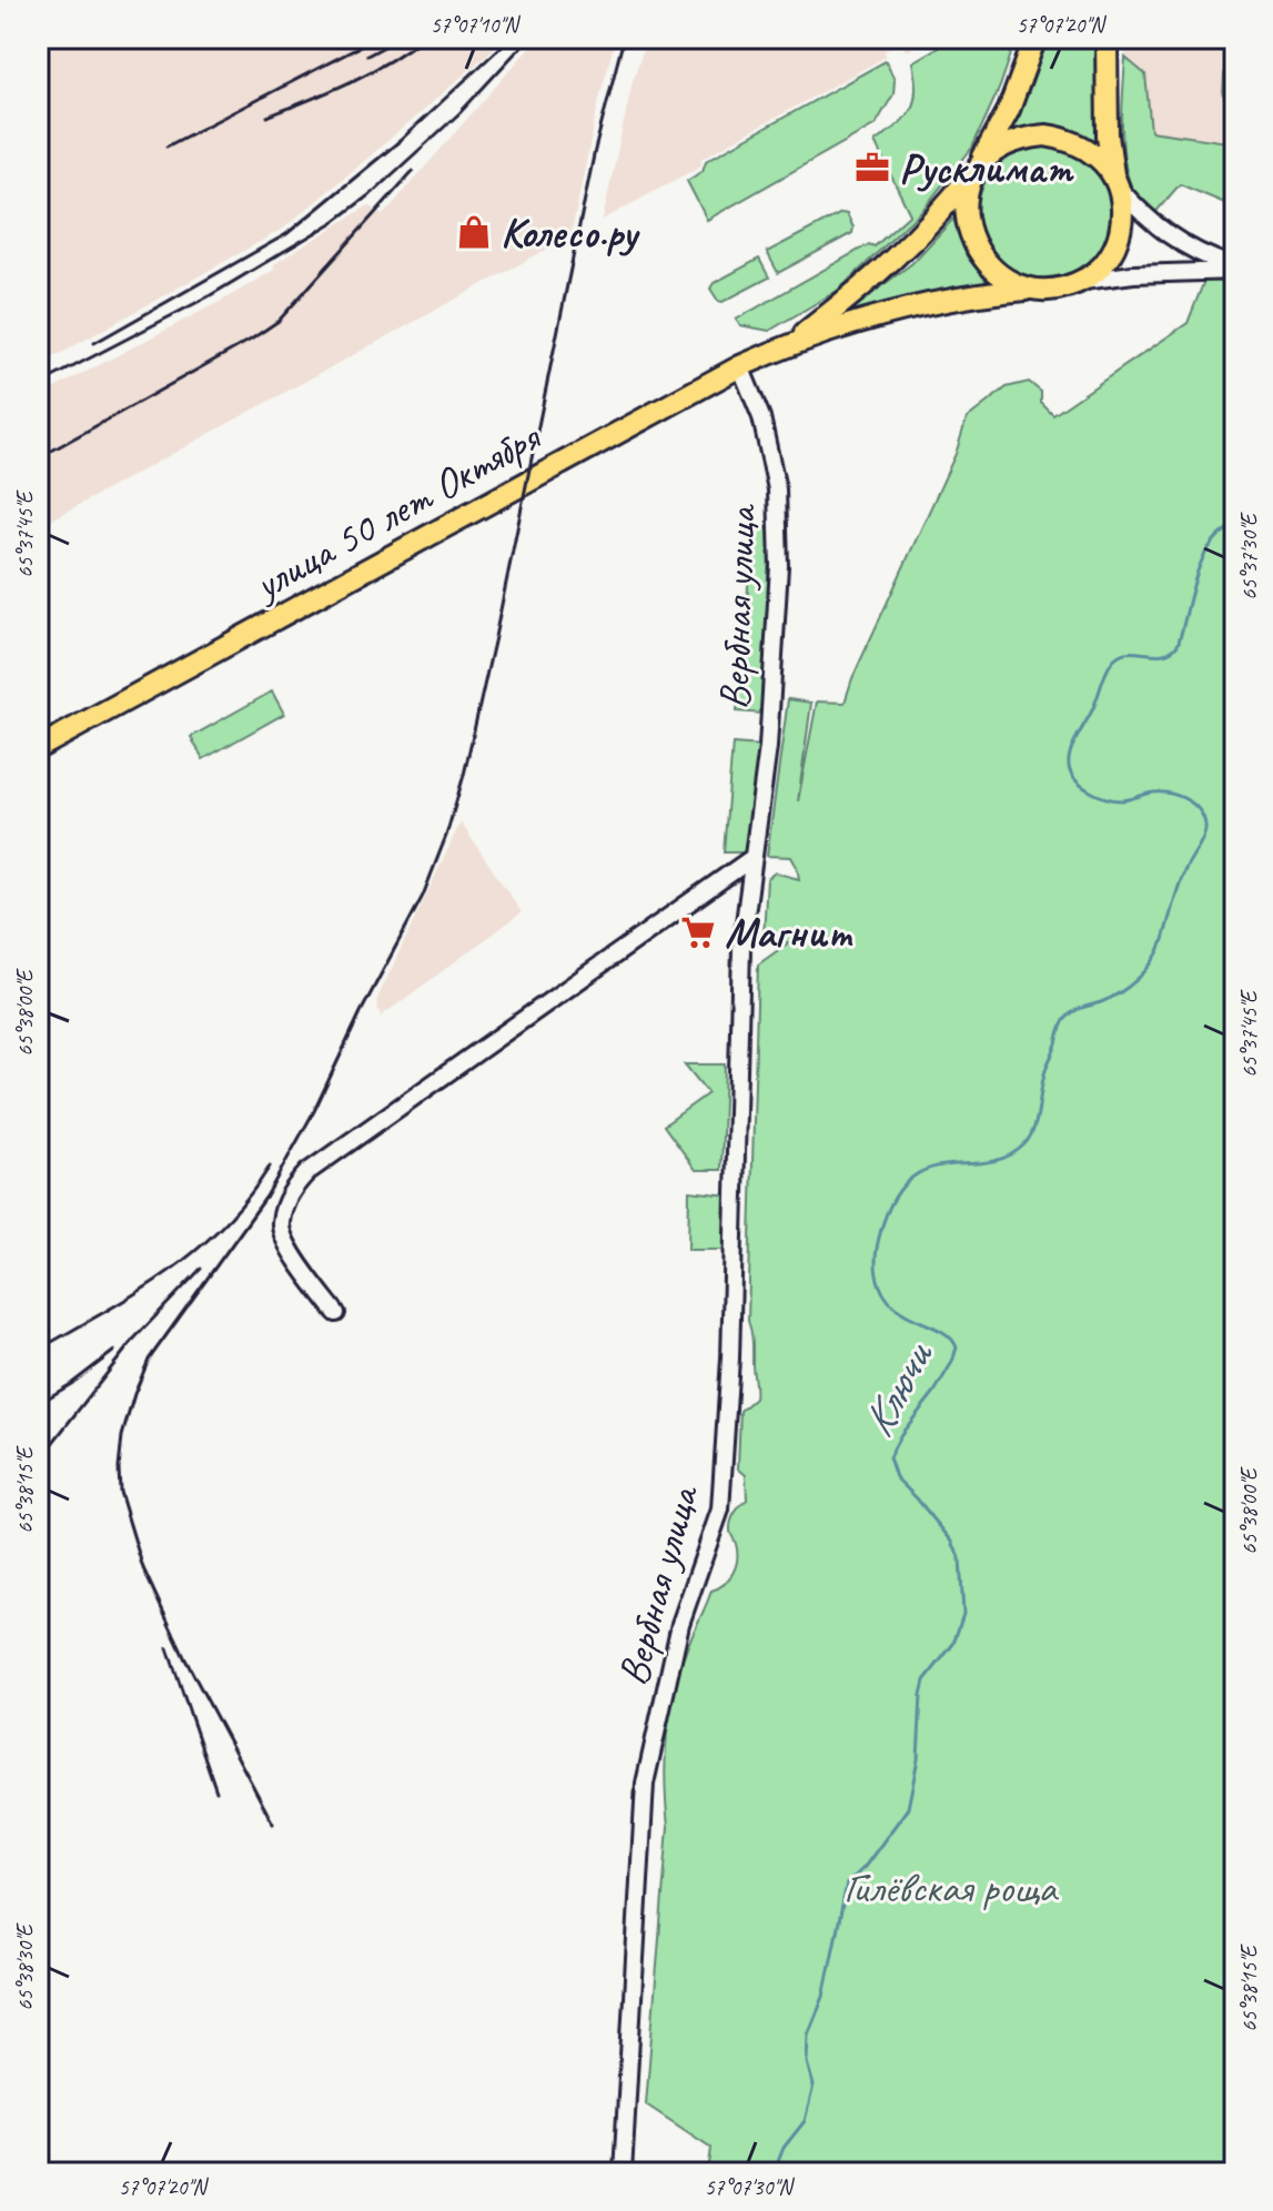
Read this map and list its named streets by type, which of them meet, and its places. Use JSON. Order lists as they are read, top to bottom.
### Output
{
  "streets": {
    "main road": ["улица 50 лет Октября"],
    "street": ["Вербная улица"]
  },
  "crossings": [
    ["улица 50 лет Октября", "Вербная улица"]
  ],
  "water": ["Ключи"],
  "parks": ["Гилёвская роща"],
  "places": {
    "office": ["Русклимат"],
    "shop": ["Колесо.ру"],
    "supermarket": ["Магнит"]
  },
  "coordinates": [
    "57°07'10\"N",
    "57°07'20\"N",
    "65°37'45\"E",
    "65°37'30\"E",
    "65°38'00\"E",
    "65°38'15\"E",
    "65°38'30\"E",
    "57°07'30\"N"
  ]
}
